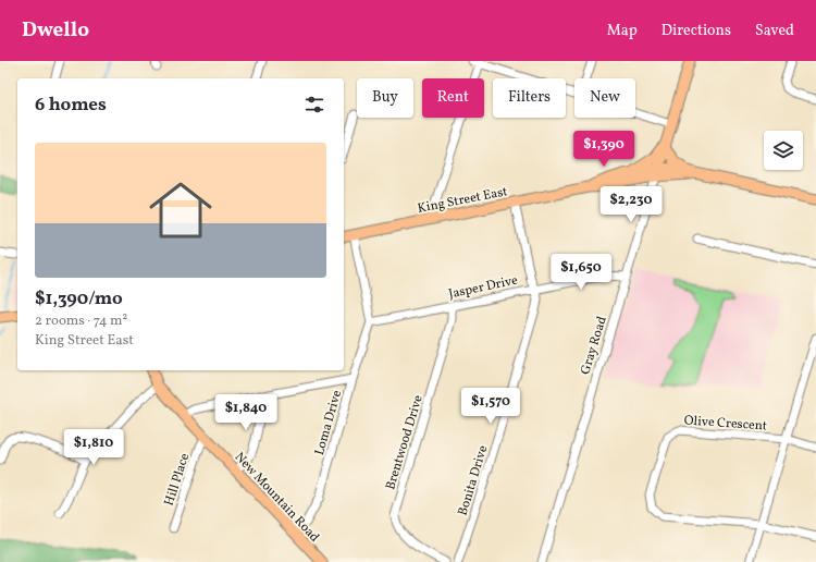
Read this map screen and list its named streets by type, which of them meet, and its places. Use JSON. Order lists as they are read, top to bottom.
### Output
{
  "streets": {
    "main road": ["King Street East", "Gray Road", "New Mountain Road"],
    "street": [
      "Jasper Drive",
      "Loma Drive",
      "Olive Crescent",
      "Brentwood Drive",
      "Hill Place",
      "Bonita Drive"
    ]
  },
  "crossings": [
    ["King Street East", "Gray Road"],
    ["King Street East", "Loma Drive"],
    ["King Street East", "Bonita Drive"],
    ["Jasper Drive", "Gray Road"],
    ["Jasper Drive", "Loma Drive"],
    ["Jasper Drive", "Brentwood Drive"],
    ["Jasper Drive", "Bonita Drive"],
    ["Loma Drive", "New Mountain Road"],
    ["Hill Place", "New Mountain Road"]
  ],
  "page": {
    "header": "Dwello",
    "nav": ["Map", "Directions", "Saved"],
    "chip": [
      "Buy",
      "Rent",
      "Filters",
      "New"
    ],
    "heading": "6 homes",
    "price": [
      "$1,390",
      "$2,230",
      "$1,650",
      "$1,570",
      "$1,840",
      "$1,810"
    ],
    "list": [
      {
        "name": "$1,390/mo",
        "note": "2 rooms · 74 m² · King Street East"
      }
    ]
  }
}
